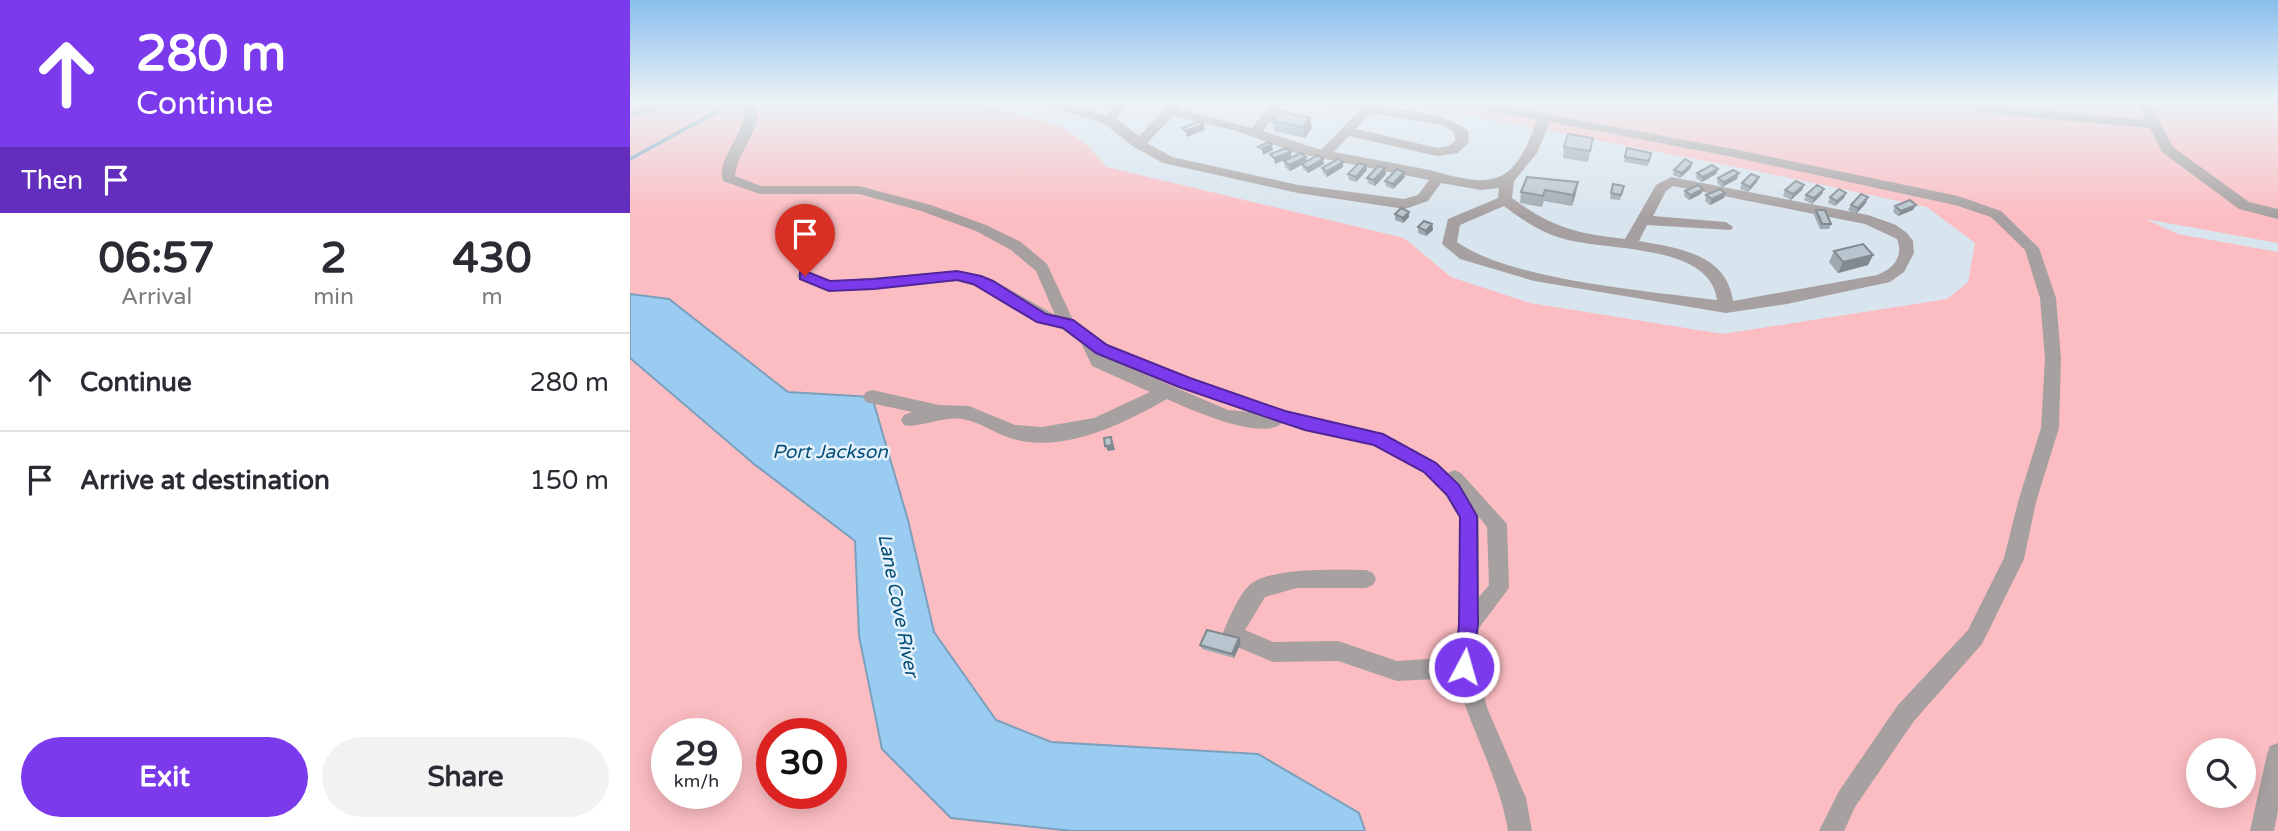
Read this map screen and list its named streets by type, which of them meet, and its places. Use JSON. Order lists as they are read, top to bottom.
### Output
{
  "water": ["Port Jackson", "Lane Cove River"],
  "page": {
    "turn": ["280 m", "Continue"],
    "then": "Then",
    "eta": [
      "06:57",
      "Arrival",
      "2",
      "min",
      "430",
      "m"
    ],
    "list": [
      {
        "name": "Continue",
        "value": "280 m"
      },
      {
        "name": "Arrive at destination",
        "value": "150 m"
      }
    ],
    "speed": "29 km/h",
    "limit": "30",
    "buttons": ["Exit", "Share"]
  }
}
